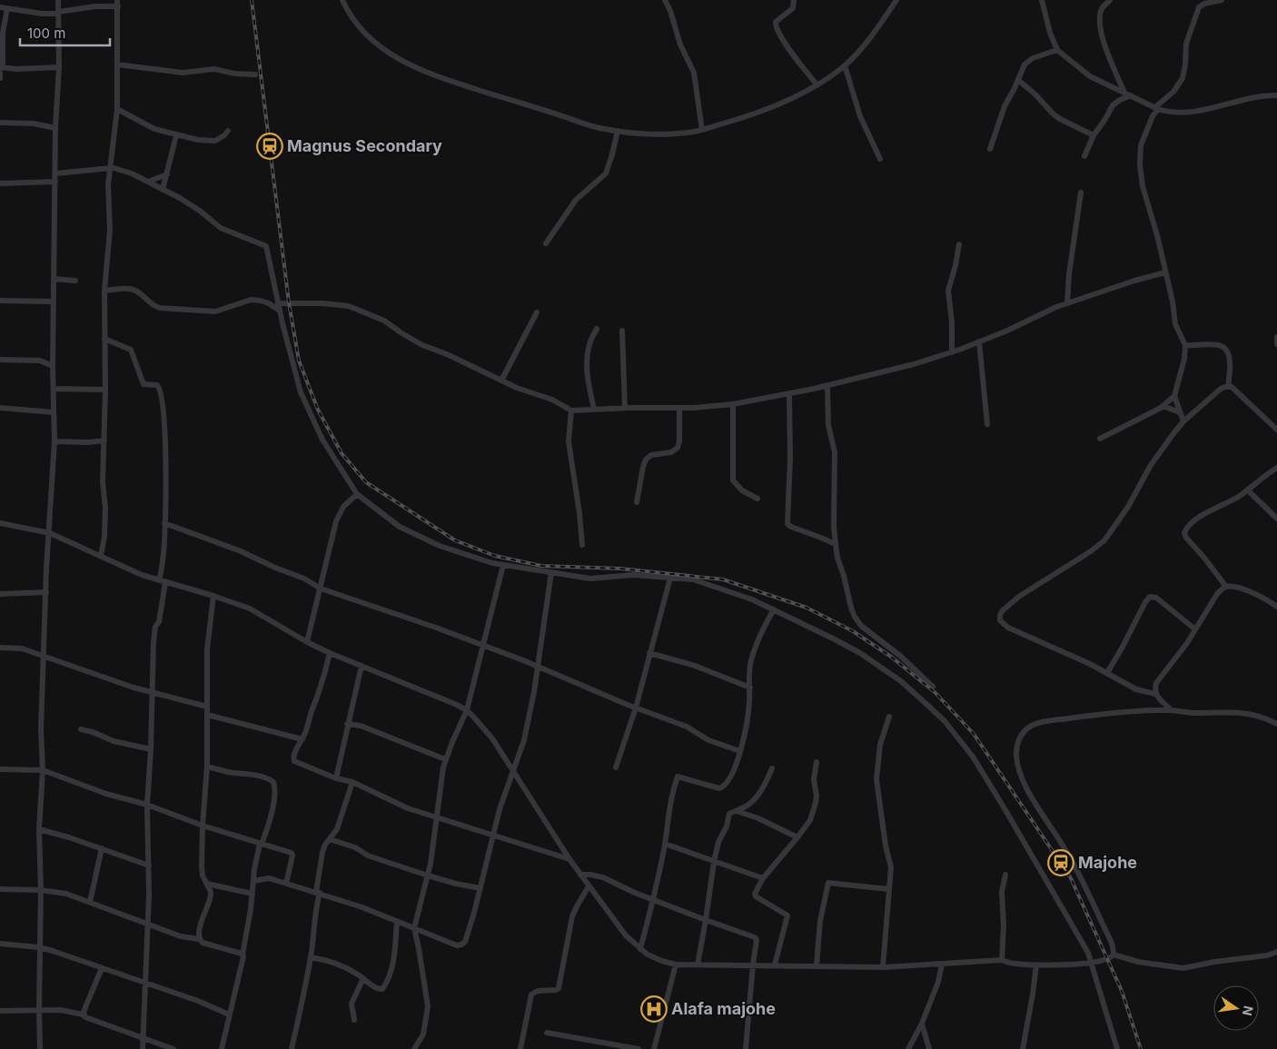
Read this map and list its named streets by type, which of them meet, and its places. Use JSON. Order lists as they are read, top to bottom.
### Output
{
  "places": {
    "station": ["Magnus Secondary", "Majohe"],
    "hospital": ["Alafa majohe"]
  },
  "scale_bar": "100 m",
  "north": "right"
}
